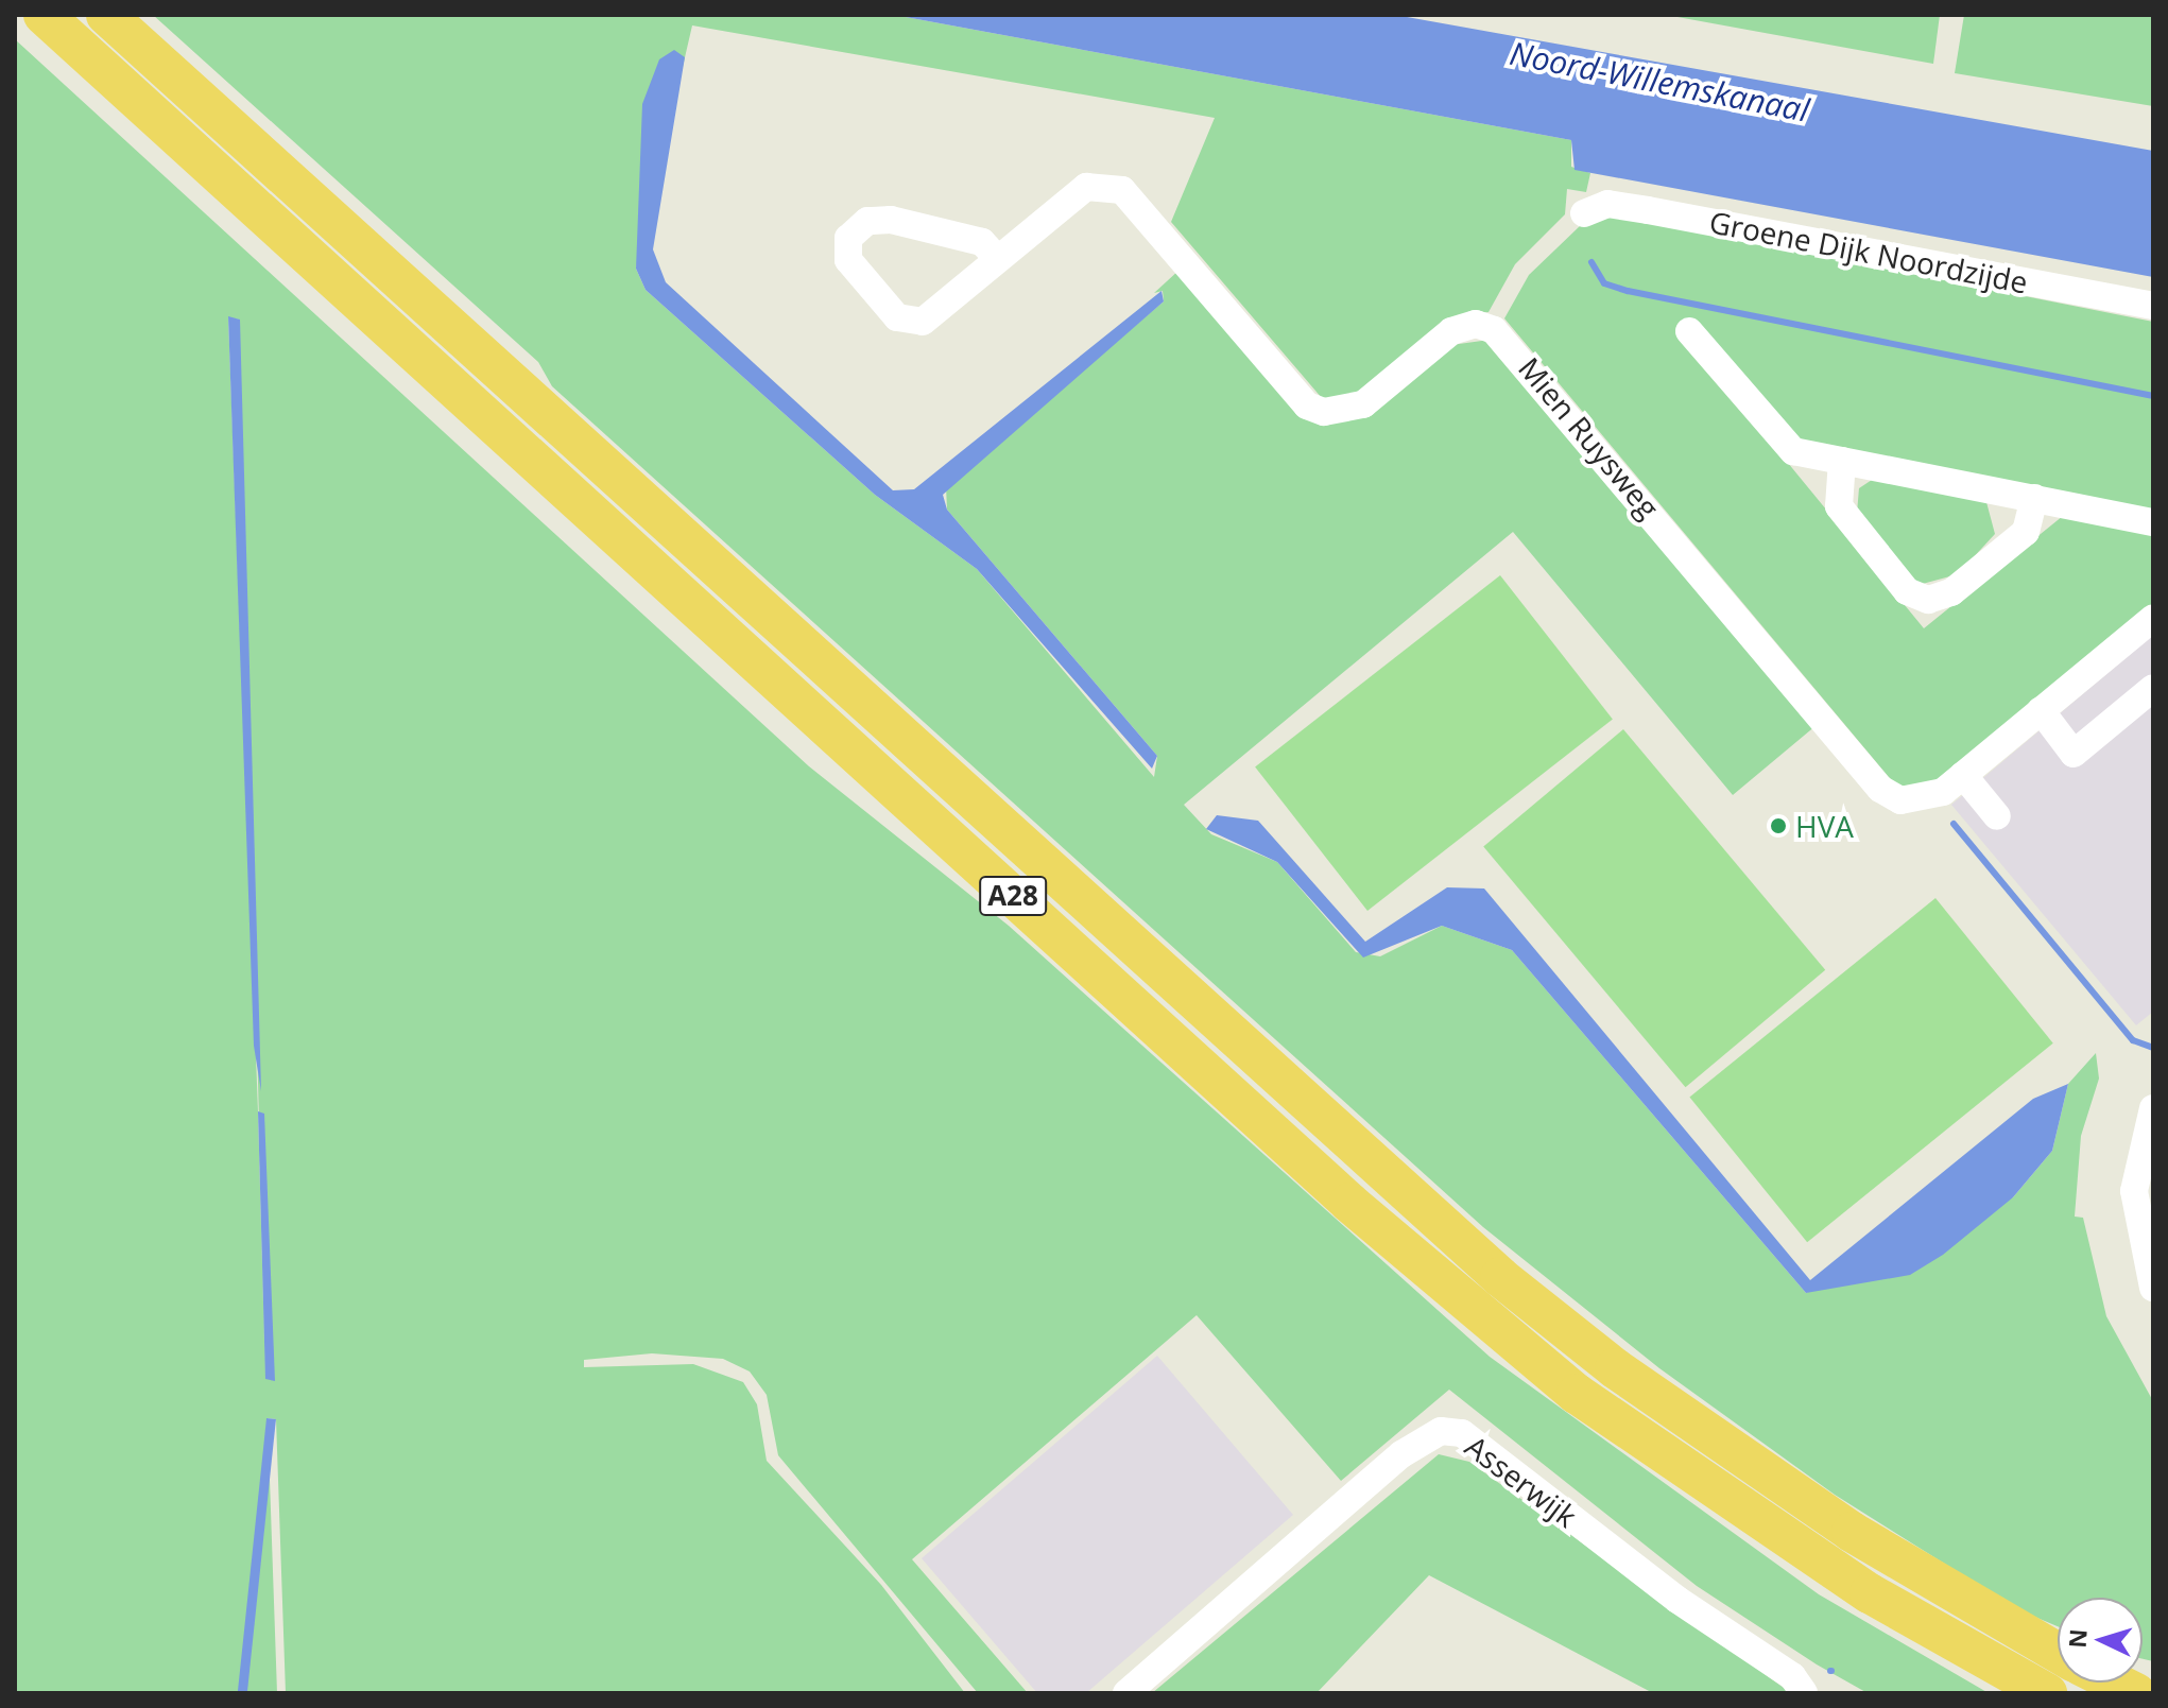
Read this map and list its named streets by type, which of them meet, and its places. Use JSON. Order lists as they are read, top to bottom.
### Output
{
  "streets": {
    "highway": ["A28"],
    "street": ["Groene Dijk Noordzijde", "Mien Ruysweg", "Asserwijk"]
  },
  "water": ["Noord-Willemskanaal"],
  "places": ["HVA"],
  "north": "left"
}
